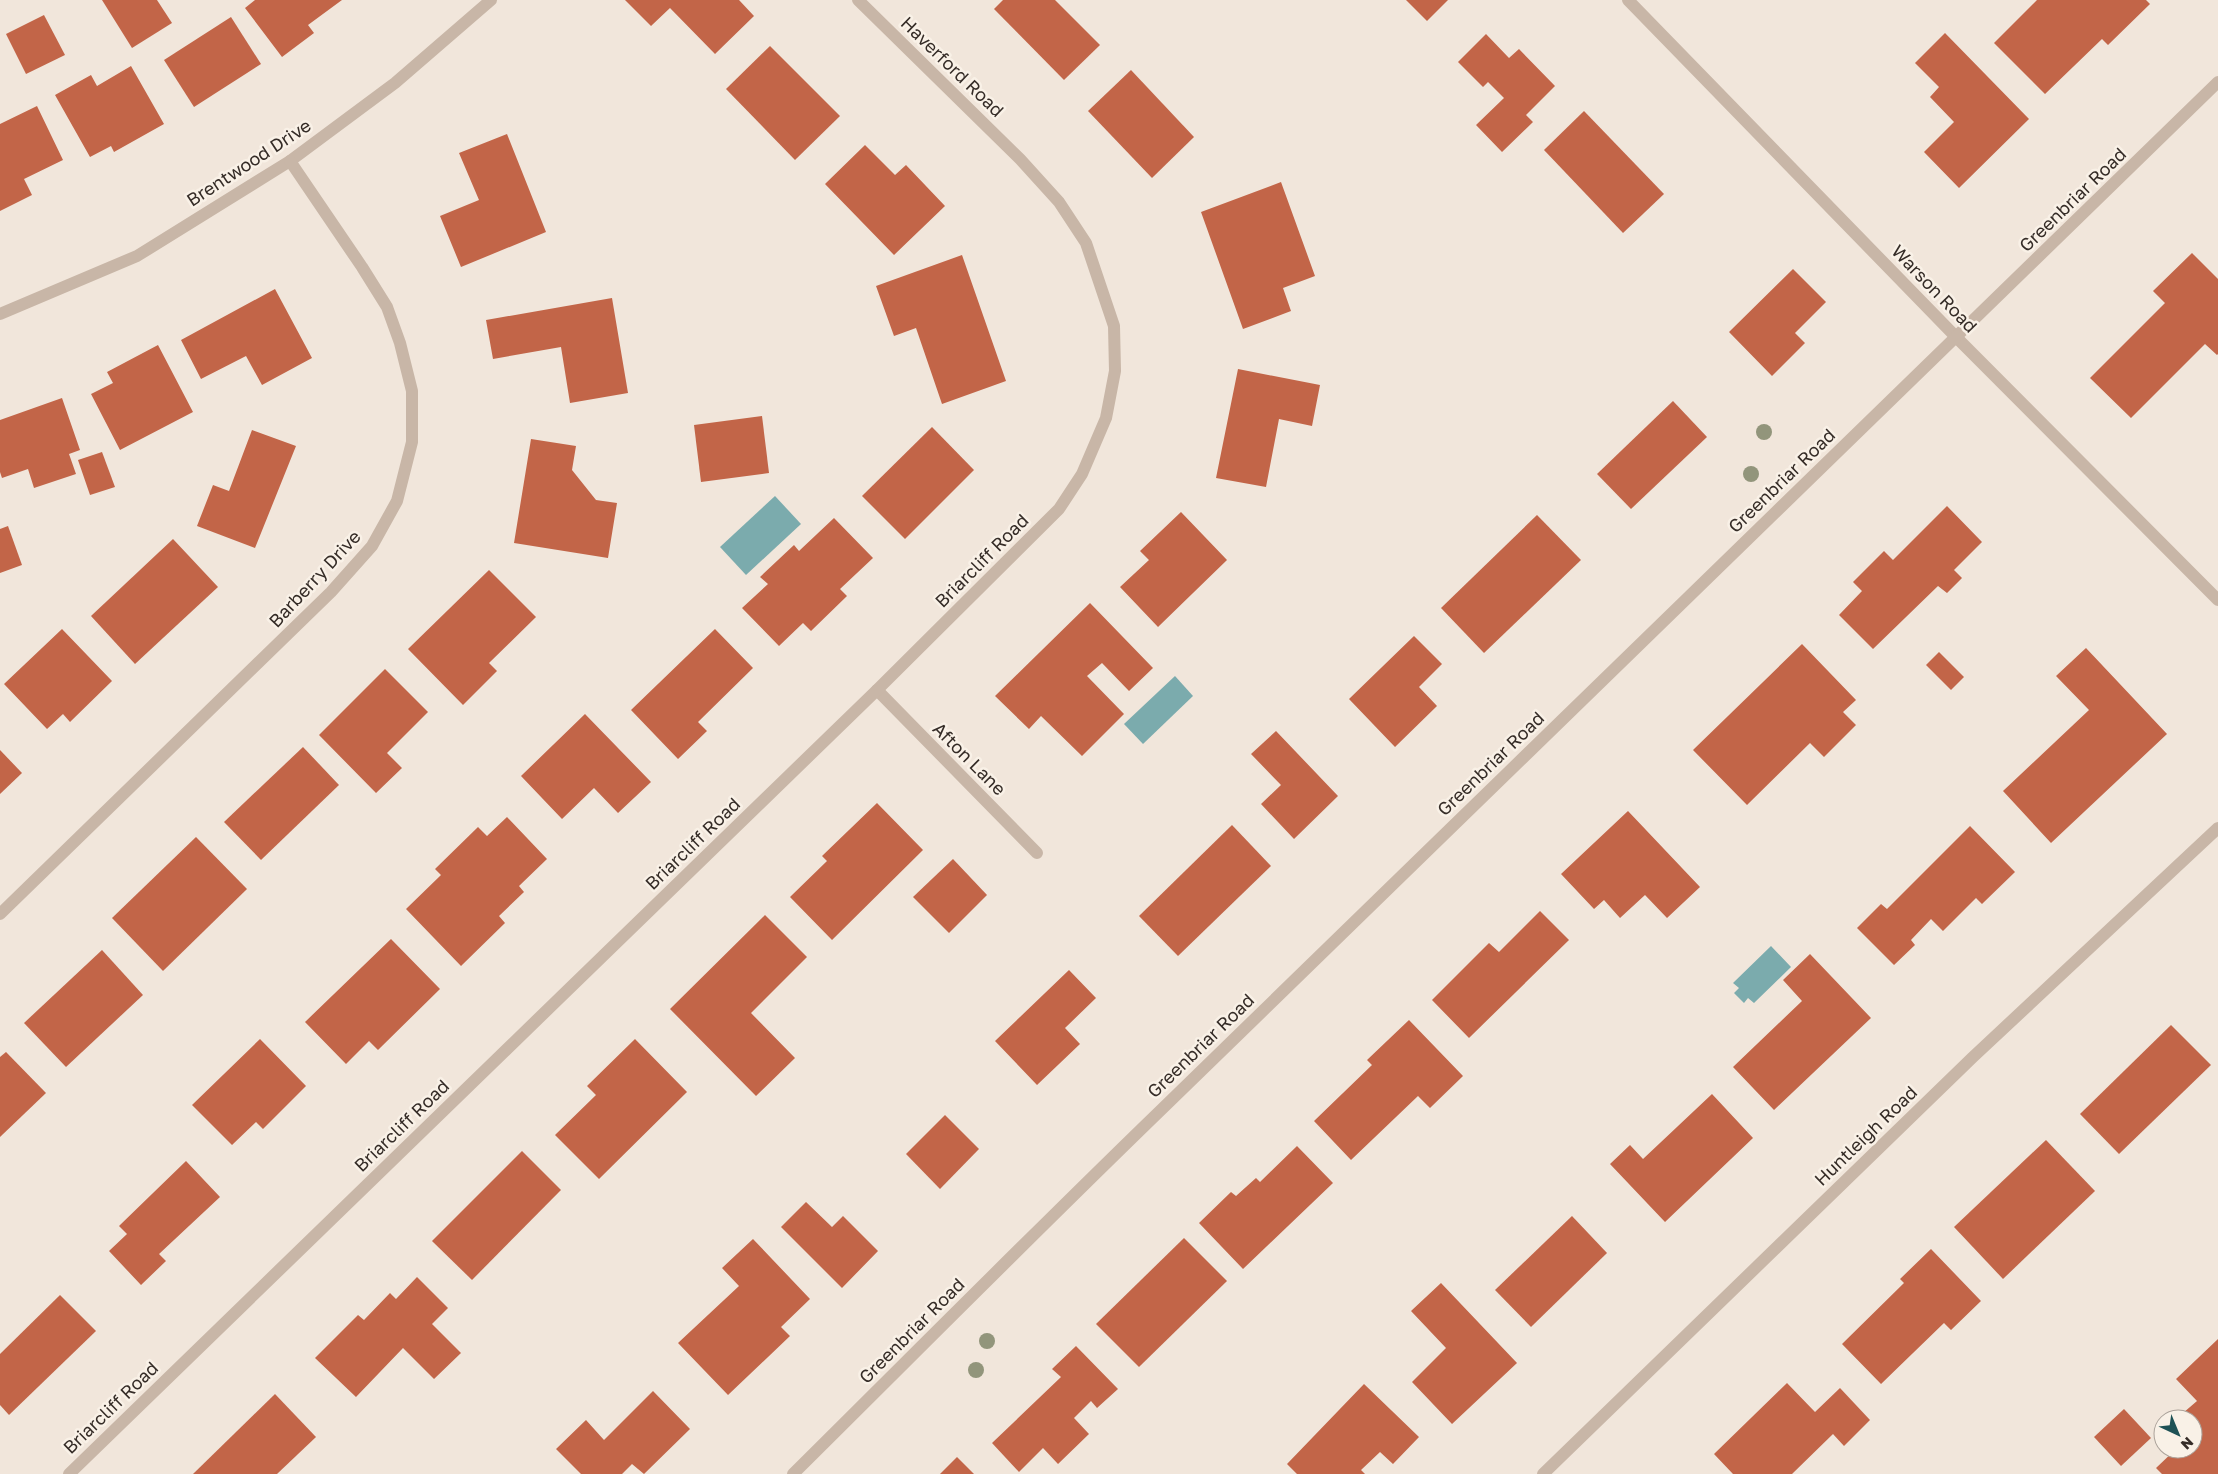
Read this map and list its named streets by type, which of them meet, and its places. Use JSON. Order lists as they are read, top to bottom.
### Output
{
  "streets": {
    "street": [
      "Haverford Road",
      "Brentwood Drive",
      "Greenbriar Road",
      "Warson Road",
      "Briarcliff Road",
      "Barberry Drive",
      "Afton Lane",
      "Huntleigh Road"
    ]
  },
  "crossings": [
    ["Haverford Road", "Briarcliff Road"],
    ["Brentwood Drive", "Barberry Drive"],
    ["Greenbriar Road", "Warson Road"],
    ["Briarcliff Road", "Afton Lane"]
  ],
  "north": "bottom right"
}
